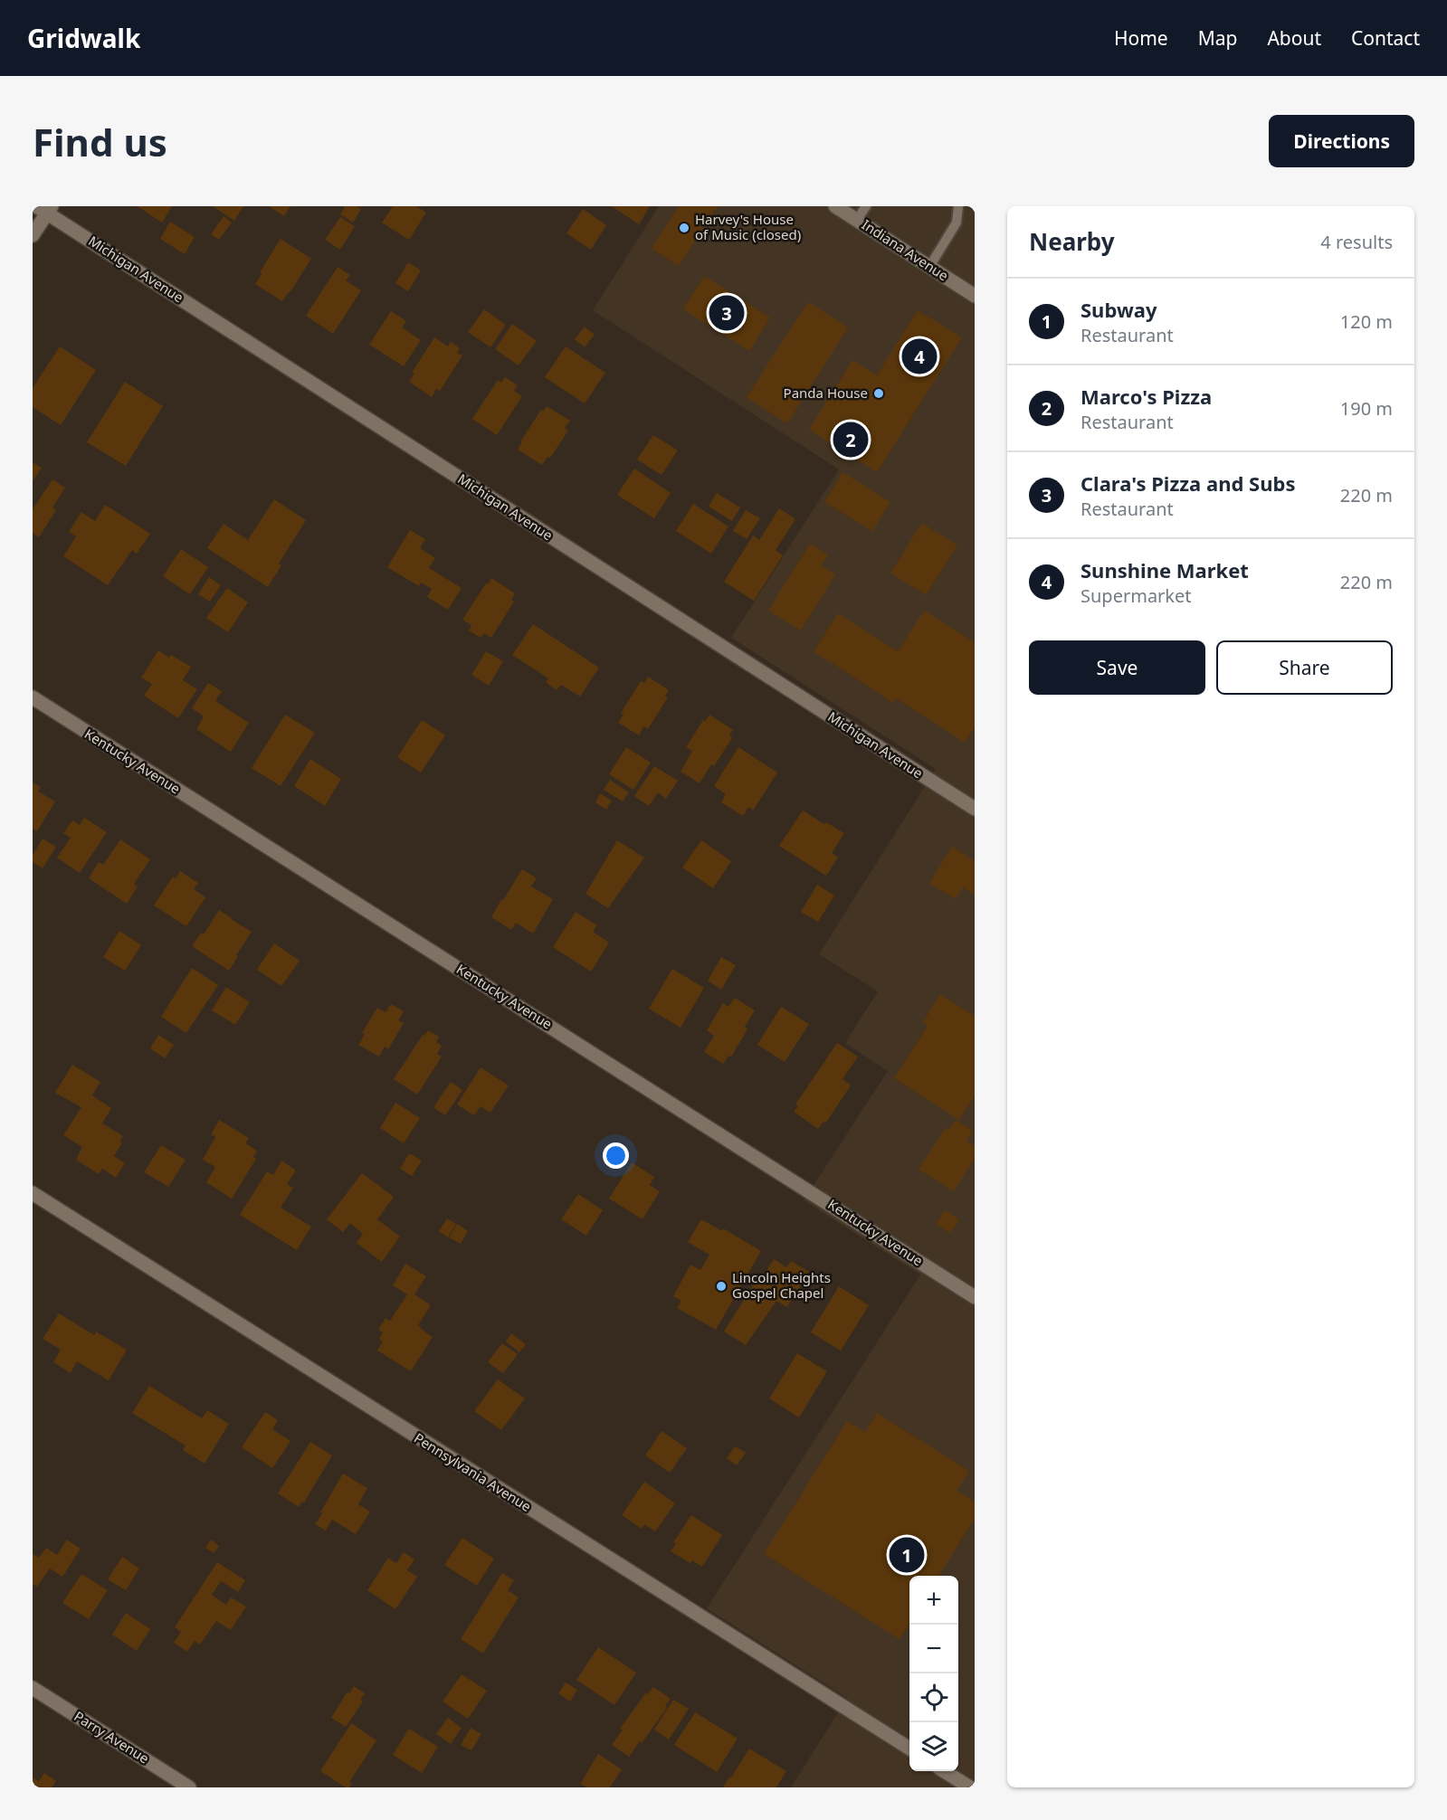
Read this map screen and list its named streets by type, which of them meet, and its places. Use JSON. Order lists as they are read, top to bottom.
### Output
{
  "streets": {
    "street": [
      "Indiana Avenue",
      "Michigan Avenue",
      "Kentucky Avenue",
      "Pennsylvania Avenue",
      "Parry Avenue"
    ]
  },
  "places": ["Harvey's House of Music (closed)", "Panda House", "Lincoln Heights Gospel Chapel"],
  "page": {
    "header": "Gridwalk",
    "nav": [
      "Home",
      "Map",
      "About",
      "Contact"
    ],
    "buttons": [
      "Directions",
      ["Save", "Share"]
    ],
    "title": "Find us",
    "heading": ["Nearby", "4 results"],
    "list": [
      {
        "mark": "1",
        "name": "Subway",
        "note": "Restaurant",
        "value": "120 m"
      },
      {
        "mark": "2",
        "name": "Marco's Pizza",
        "note": "Restaurant",
        "value": "190 m"
      },
      {
        "mark": "3",
        "name": "Clara's Pizza and Subs",
        "note": "Restaurant",
        "value": "220 m"
      },
      {
        "mark": "4",
        "name": "Sunshine Market",
        "note": "Supermarket",
        "value": "220 m"
      }
    ],
    "pins": [
      "3",
      "4",
      "2",
      "1"
    ],
    "map_buttons": ["+", "−"]
  }
}
